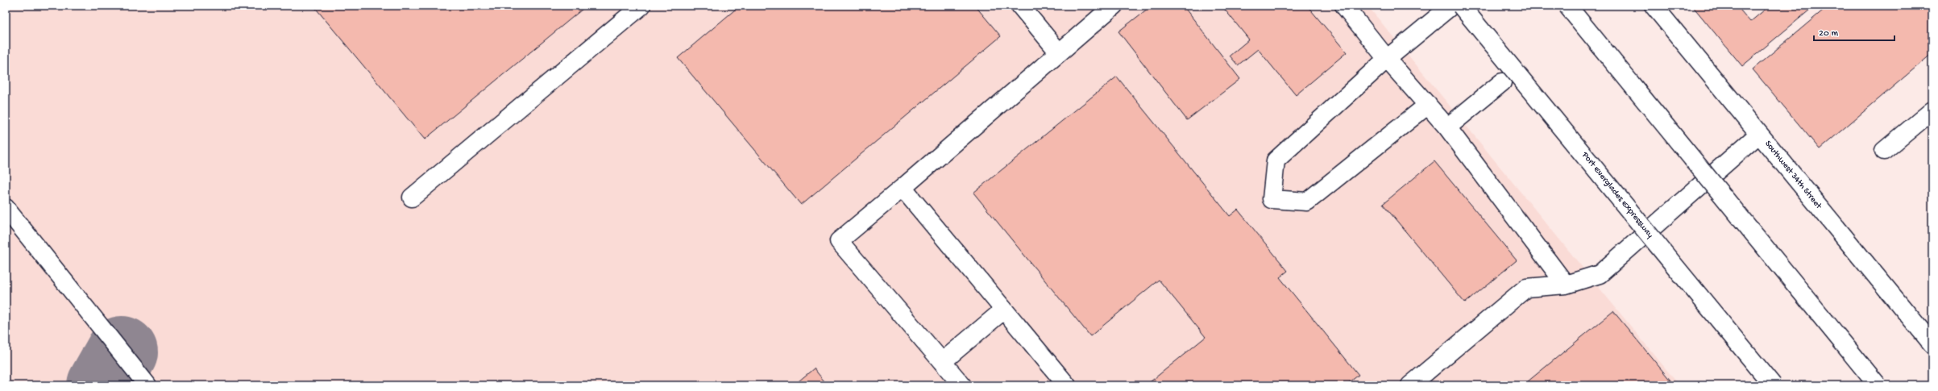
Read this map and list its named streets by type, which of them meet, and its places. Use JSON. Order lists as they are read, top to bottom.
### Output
{
  "streets": {
    "main road": ["Southwest 34th Street", "Port Everglades Expressway"]
  },
  "scale_bar": "20 m"
}
